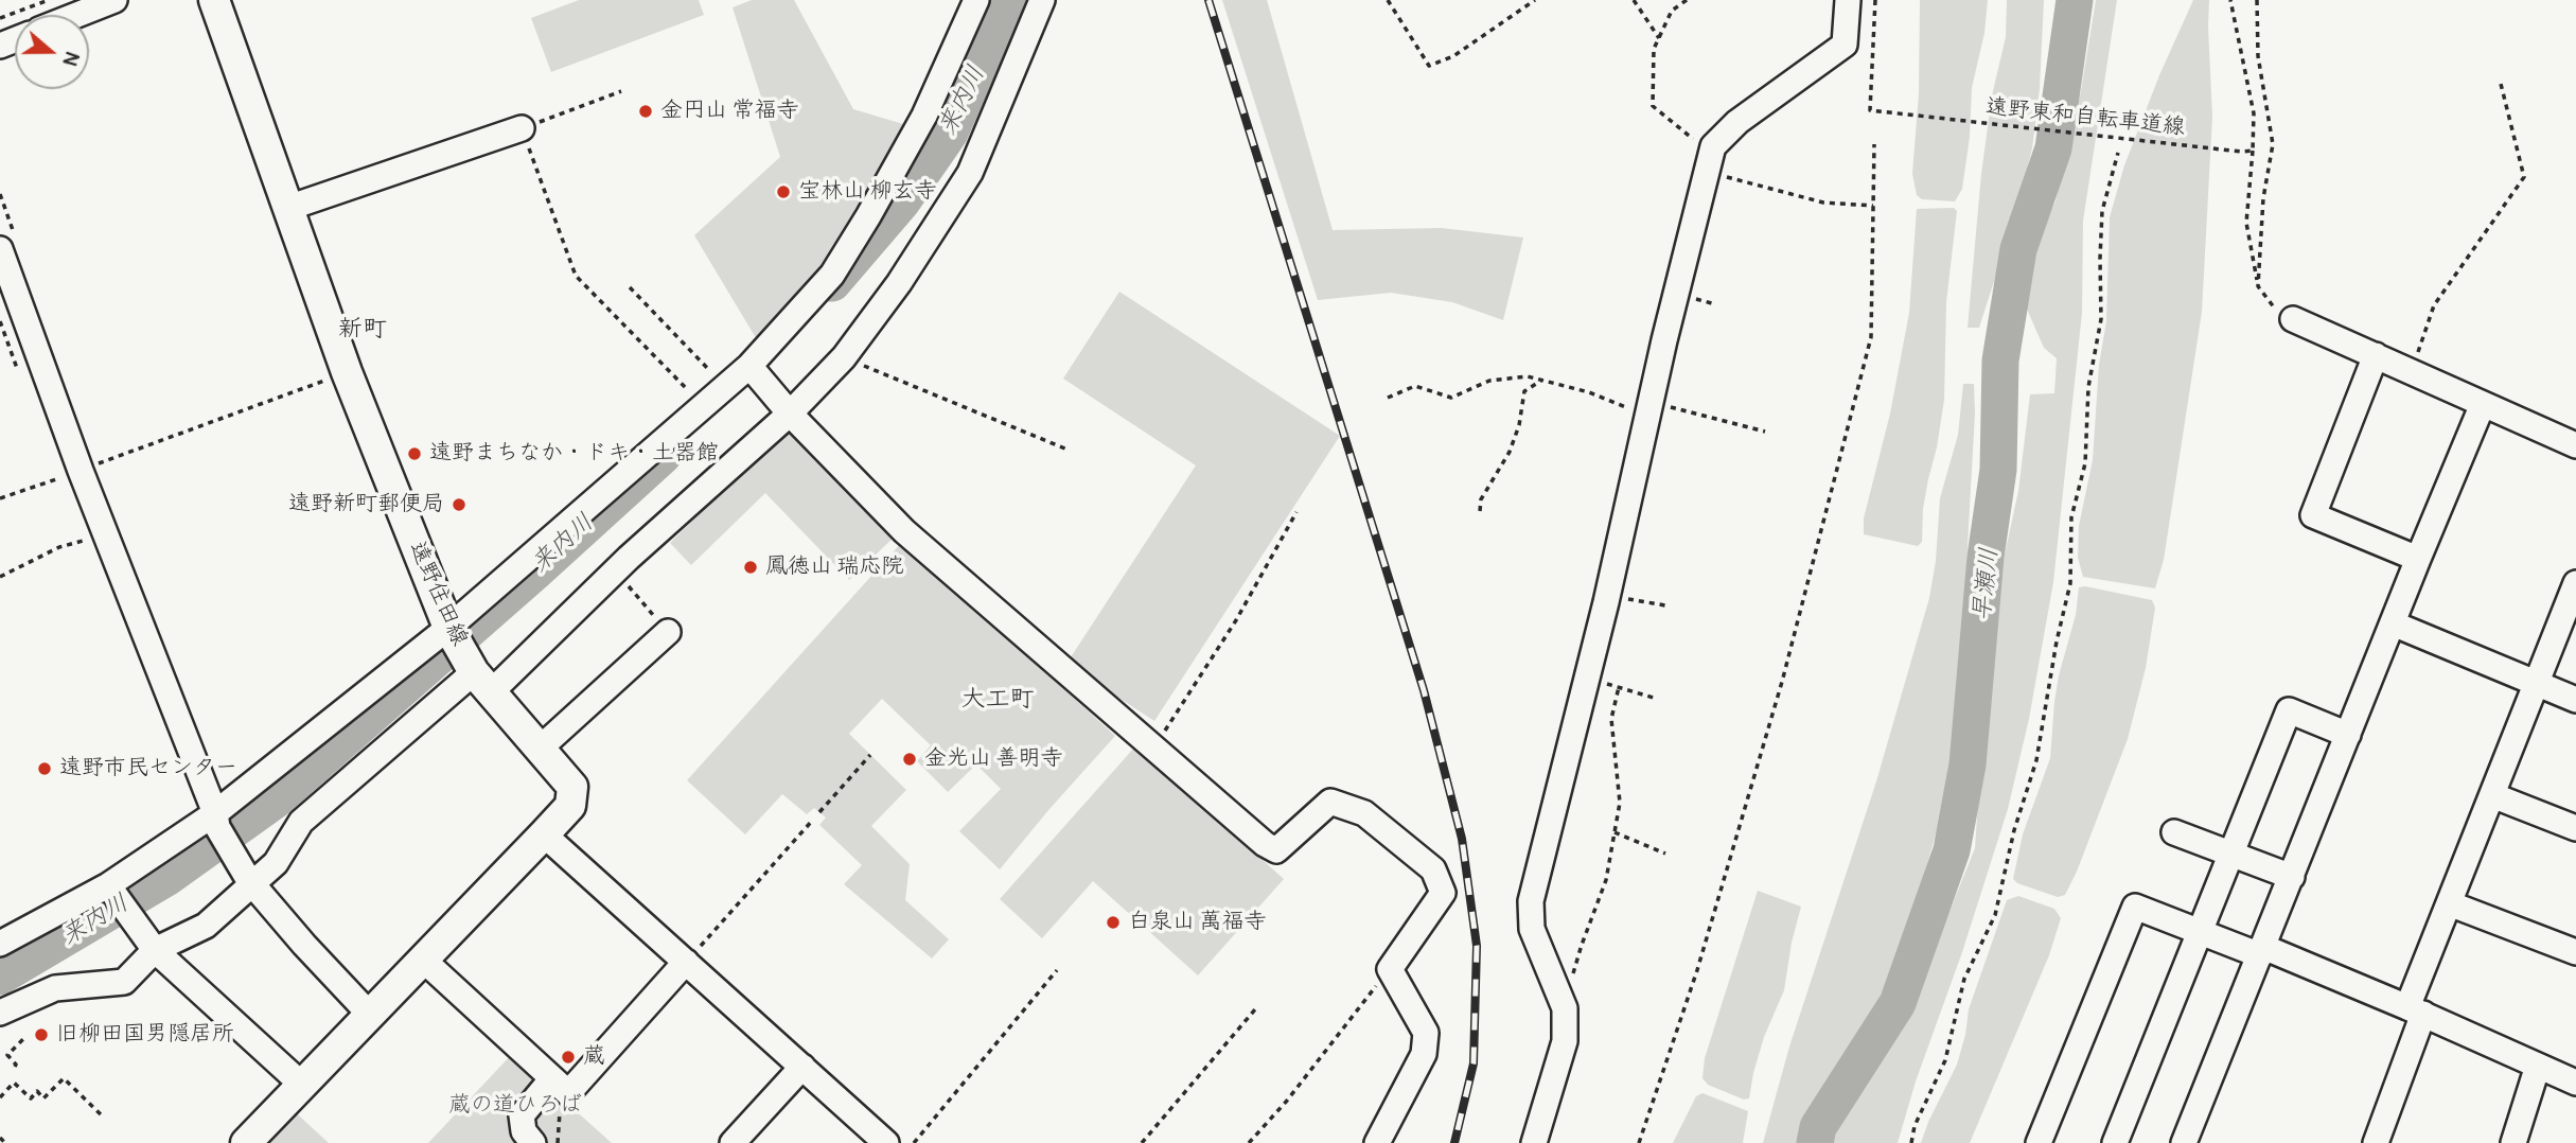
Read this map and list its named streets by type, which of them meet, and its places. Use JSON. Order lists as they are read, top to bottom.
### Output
{
  "streets": {
    "main road": ["遠野住田線"],
    "path": ["遠野東和自転車道線"]
  },
  "districts": ["新町", "大工町"],
  "water": ["来内川", "早瀬川"],
  "parks": ["蔵の道ひろば"],
  "places": [
    "金円山 常福寺",
    "宝林山 柳玄寺",
    "遠野まちなか・ドキ・土器館",
    "遠野新町郵便局",
    "鳳徳山 瑞応院",
    "金光山 善明寺",
    "遠野市民センター",
    "白泉山 萬福寺",
    "旧柳田国男隠居所",
    "蔵"
  ],
  "north": "right"
}
